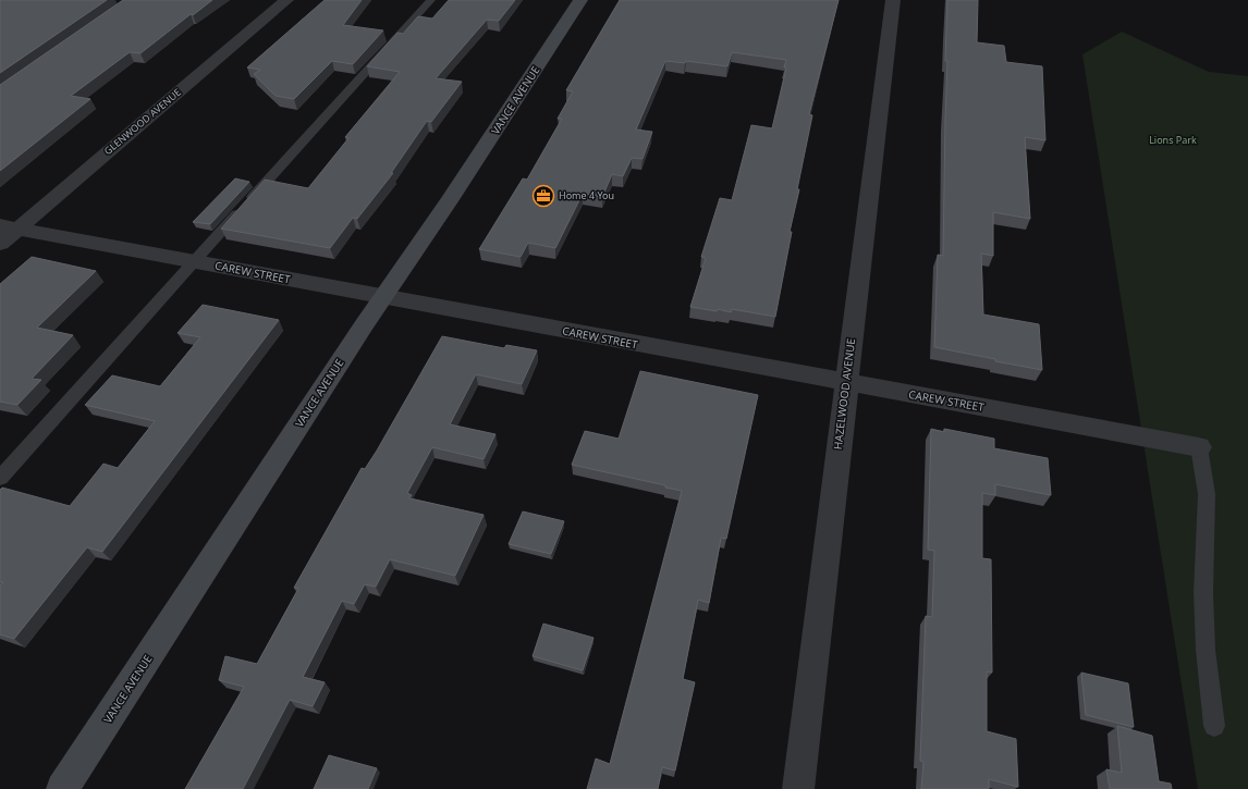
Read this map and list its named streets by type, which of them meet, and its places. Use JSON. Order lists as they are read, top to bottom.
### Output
{
  "streets": {
    "street": [
      "VANCE AVENUE",
      "GLENWOOD AVENUE",
      "CAREW STREET",
      "HAZELWOOD AVENUE"
    ]
  },
  "crossings": [
    ["VANCE AVENUE", "CAREW STREET"],
    ["GLENWOOD AVENUE", "CAREW STREET"],
    ["CAREW STREET", "HAZELWOOD AVENUE"]
  ],
  "parks": ["Lions Park"],
  "places": {
    "office": ["Home 4 You"]
  }
}
